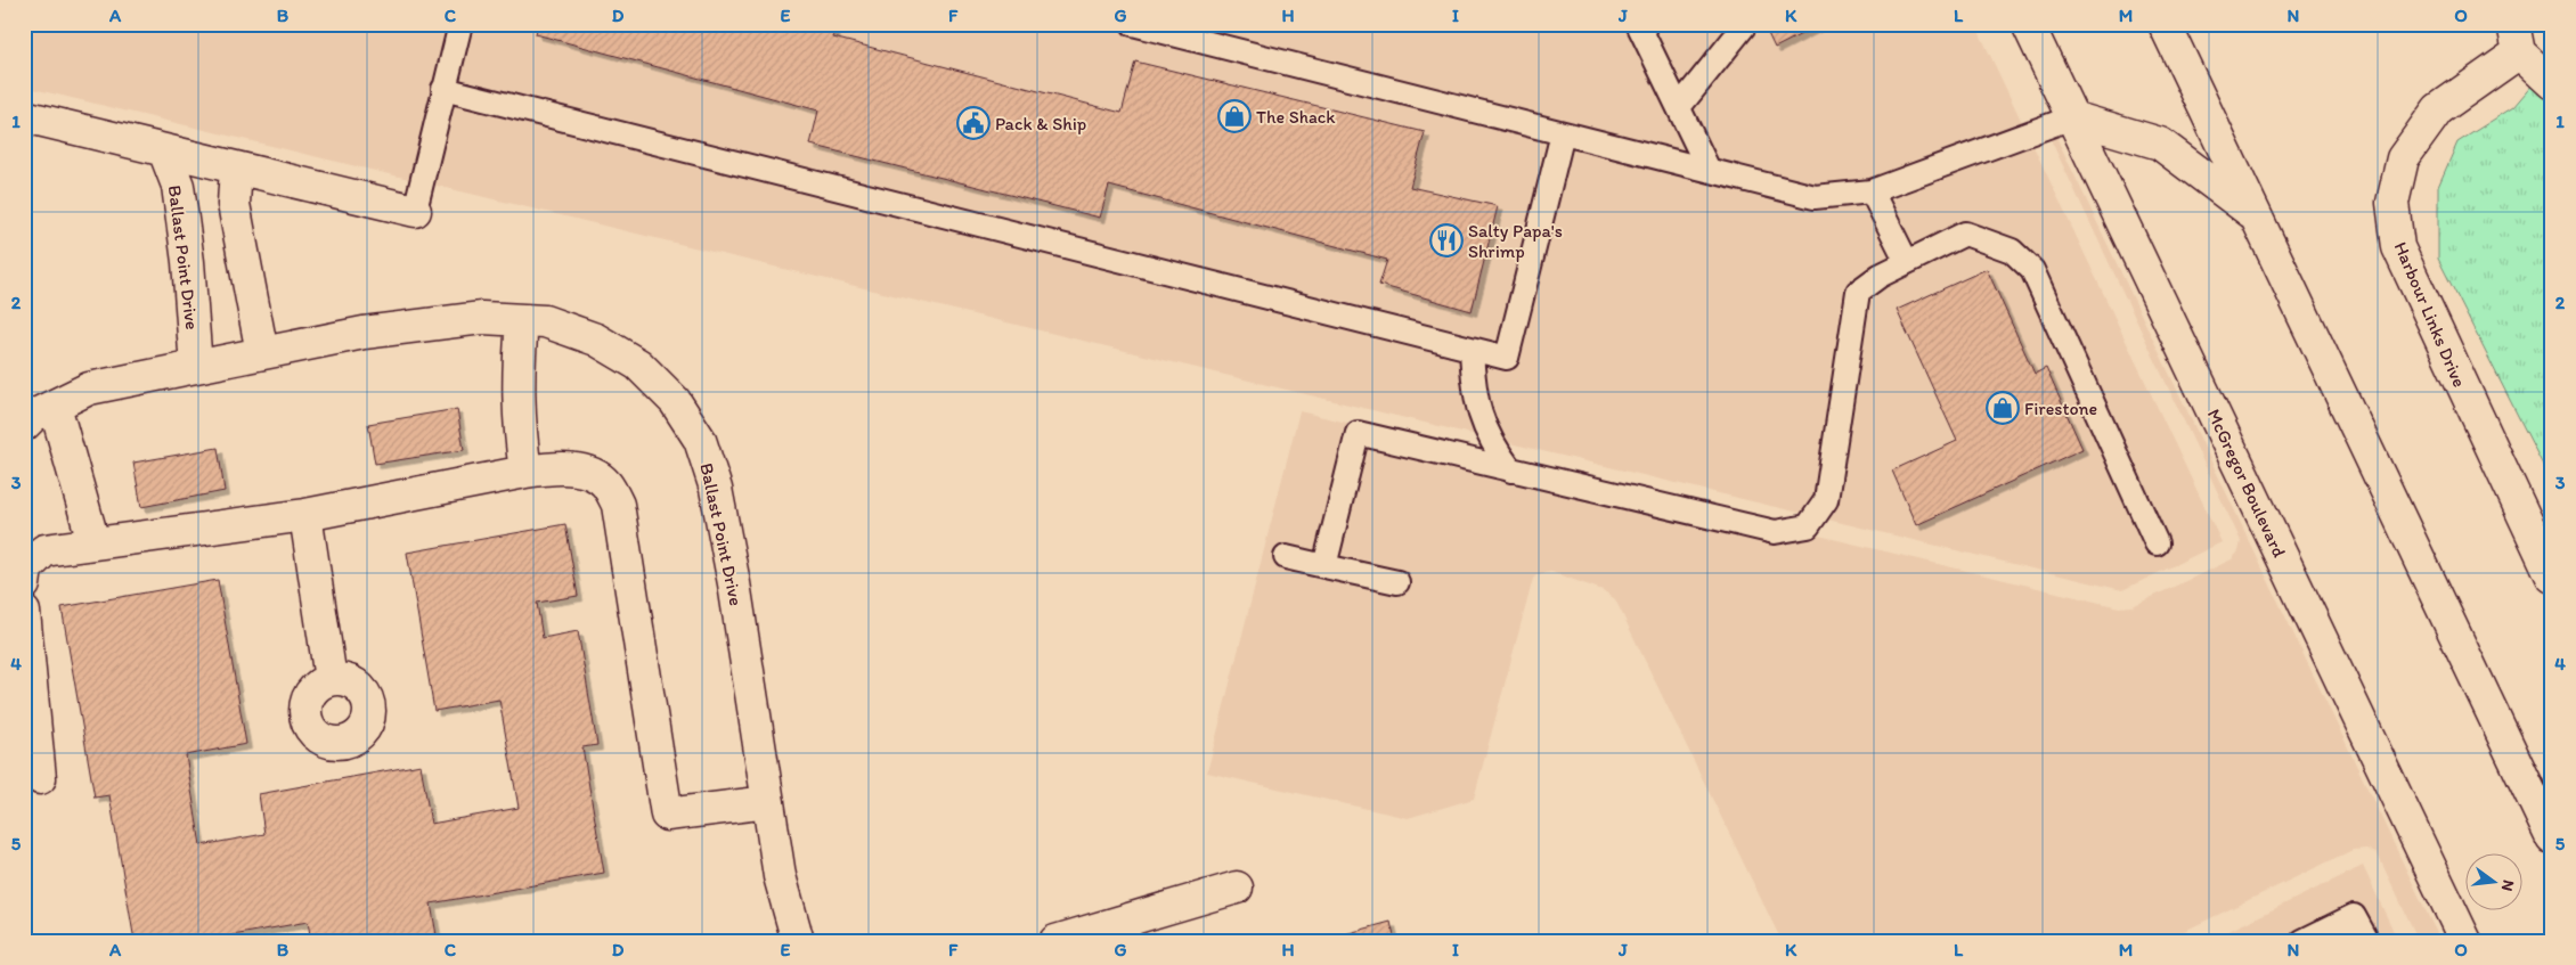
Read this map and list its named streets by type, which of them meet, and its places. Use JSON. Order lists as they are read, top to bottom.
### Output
{
  "streets": {
    "street": ["Ballast Point Drive", "Harbour Links Drive", "McGregor Boulevard"]
  },
  "places": {
    "shop": ["The Shack", "Firestone"],
    "public building": ["Pack & Ship"],
    "restaurant": ["Salty Papa's Shrimp"]
  },
  "north": "right",
  "grid": {
    "columns": [
      "A",
      "B",
      "C",
      "D",
      "E",
      "F",
      "G",
      "H",
      "I",
      "J",
      "K",
      "L",
      "M",
      "N",
      "O"
    ],
    "rows": [
      "1",
      "2",
      "3",
      "4",
      "5"
    ]
  }
}
